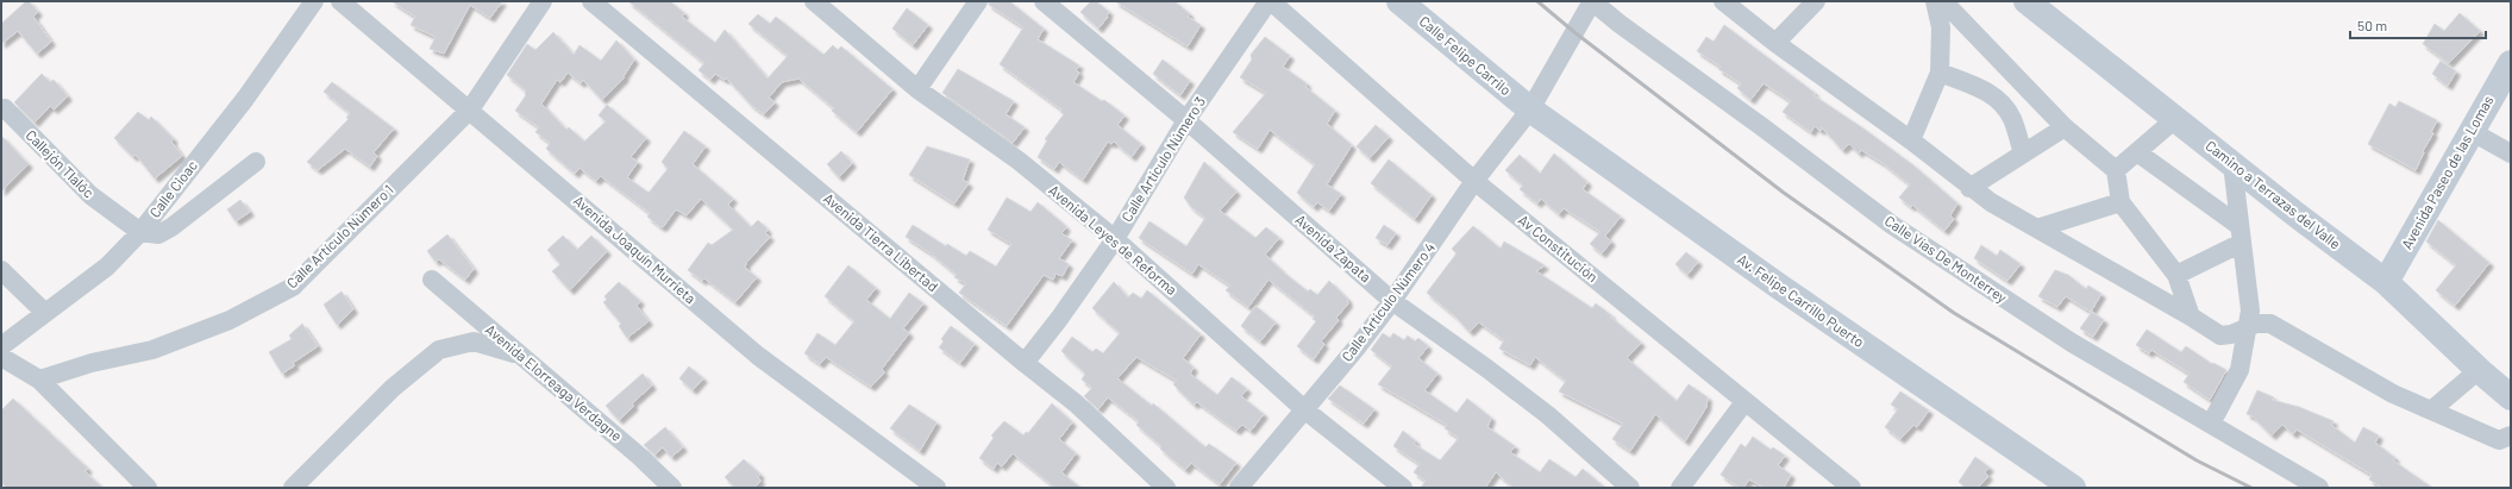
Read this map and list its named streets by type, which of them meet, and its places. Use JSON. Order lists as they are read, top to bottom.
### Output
{
  "streets": {
    "street": [
      "Calle Felipe Carrilo",
      "Calle Artículo Número 3",
      "Callejón Tlalóc",
      "Avenida Paseo de las Lomas",
      "Calle Cioac",
      "Camino a Terrazas del Valle",
      "Calle Artículo Número 1",
      "Avenida Leyes de Reforma",
      "Avenida Tierra Libertad",
      "Avenida Zapata",
      "Av Constitución",
      "Avenida Joaquín Murrieta",
      "Calle Vías De Monterrey",
      "Av. Felipe Carrillo Puerto",
      "Calle Artículo Número 4",
      "Avenida Elorreaga Verdagne"
    ]
  },
  "crossings": [
    ["Calle Felipe Carrilo", "Av. Felipe Carrillo Puerto"],
    ["Calle Felipe Carrilo", "Calle Artículo Número 4"],
    ["Calle Artículo Número 3", "Avenida Leyes de Reforma"],
    ["Calle Artículo Número 3", "Avenida Tierra Libertad"],
    ["Calle Artículo Número 3", "Avenida Zapata"],
    ["Calle Artículo Número 3", "Av Constitución"],
    ["Callejón Tlalóc", "Calle Cioac"],
    ["Avenida Paseo de las Lomas", "Camino a Terrazas del Valle"],
    ["Calle Artículo Número 1", "Avenida Joaquín Murrieta"],
    ["Avenida Leyes de Reforma", "Calle Artículo Número 4"],
    ["Avenida Zapata", "Calle Artículo Número 4"],
    ["Av Constitución", "Calle Artículo Número 4"],
    ["Calle Vías De Monterrey", "Calle Artículo Número 4"],
    ["Av. Felipe Carrillo Puerto", "Calle Artículo Número 4"]
  ],
  "scale_bar": "50 m"
}
